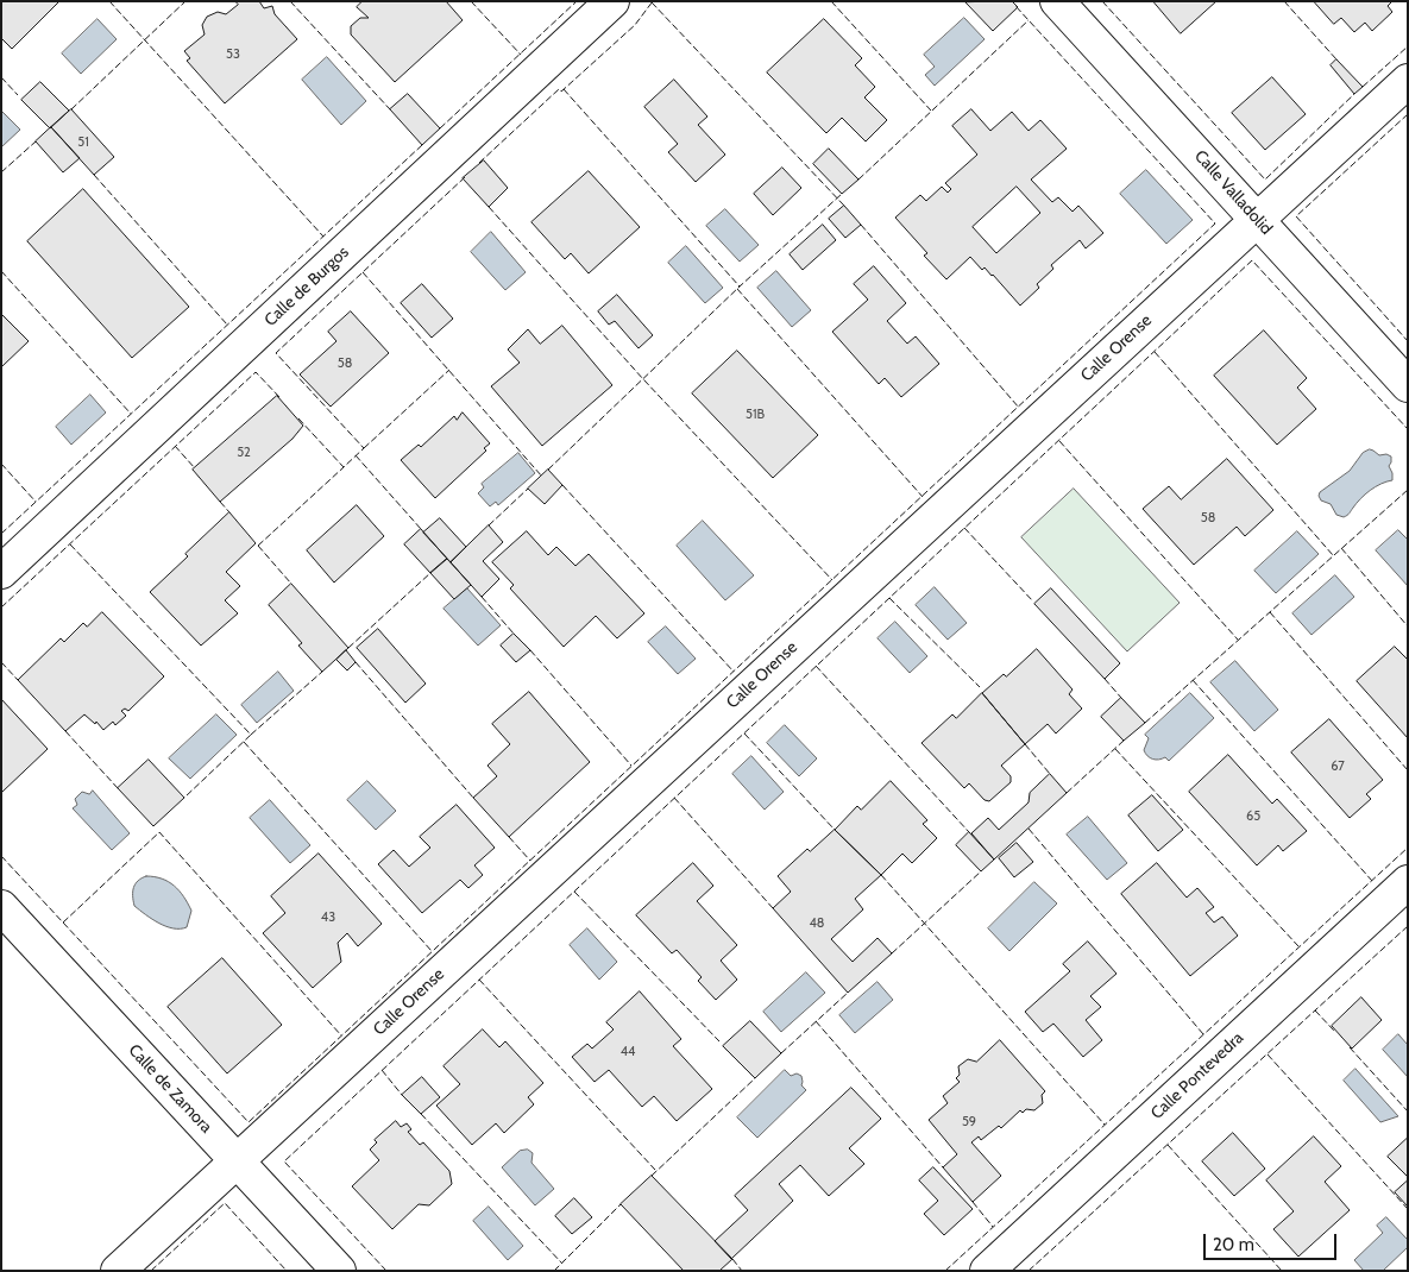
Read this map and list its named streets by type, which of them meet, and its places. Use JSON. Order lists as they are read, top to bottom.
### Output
{
  "streets": {
    "street": [
      "Calle Valladolid",
      "Calle de Burgos",
      "Calle Orense",
      "Calle Pontevedra",
      "Calle de Zamora"
    ]
  },
  "crossings": [
    ["Calle Valladolid", "Calle Orense"],
    ["Calle Orense", "Calle de Zamora"]
  ],
  "house_numbers": [
    "53",
    "51",
    "58",
    "51B",
    "52",
    "58",
    "67",
    "65",
    "43",
    "48",
    "44",
    "59"
  ],
  "scale_bar": "20 m"
}
